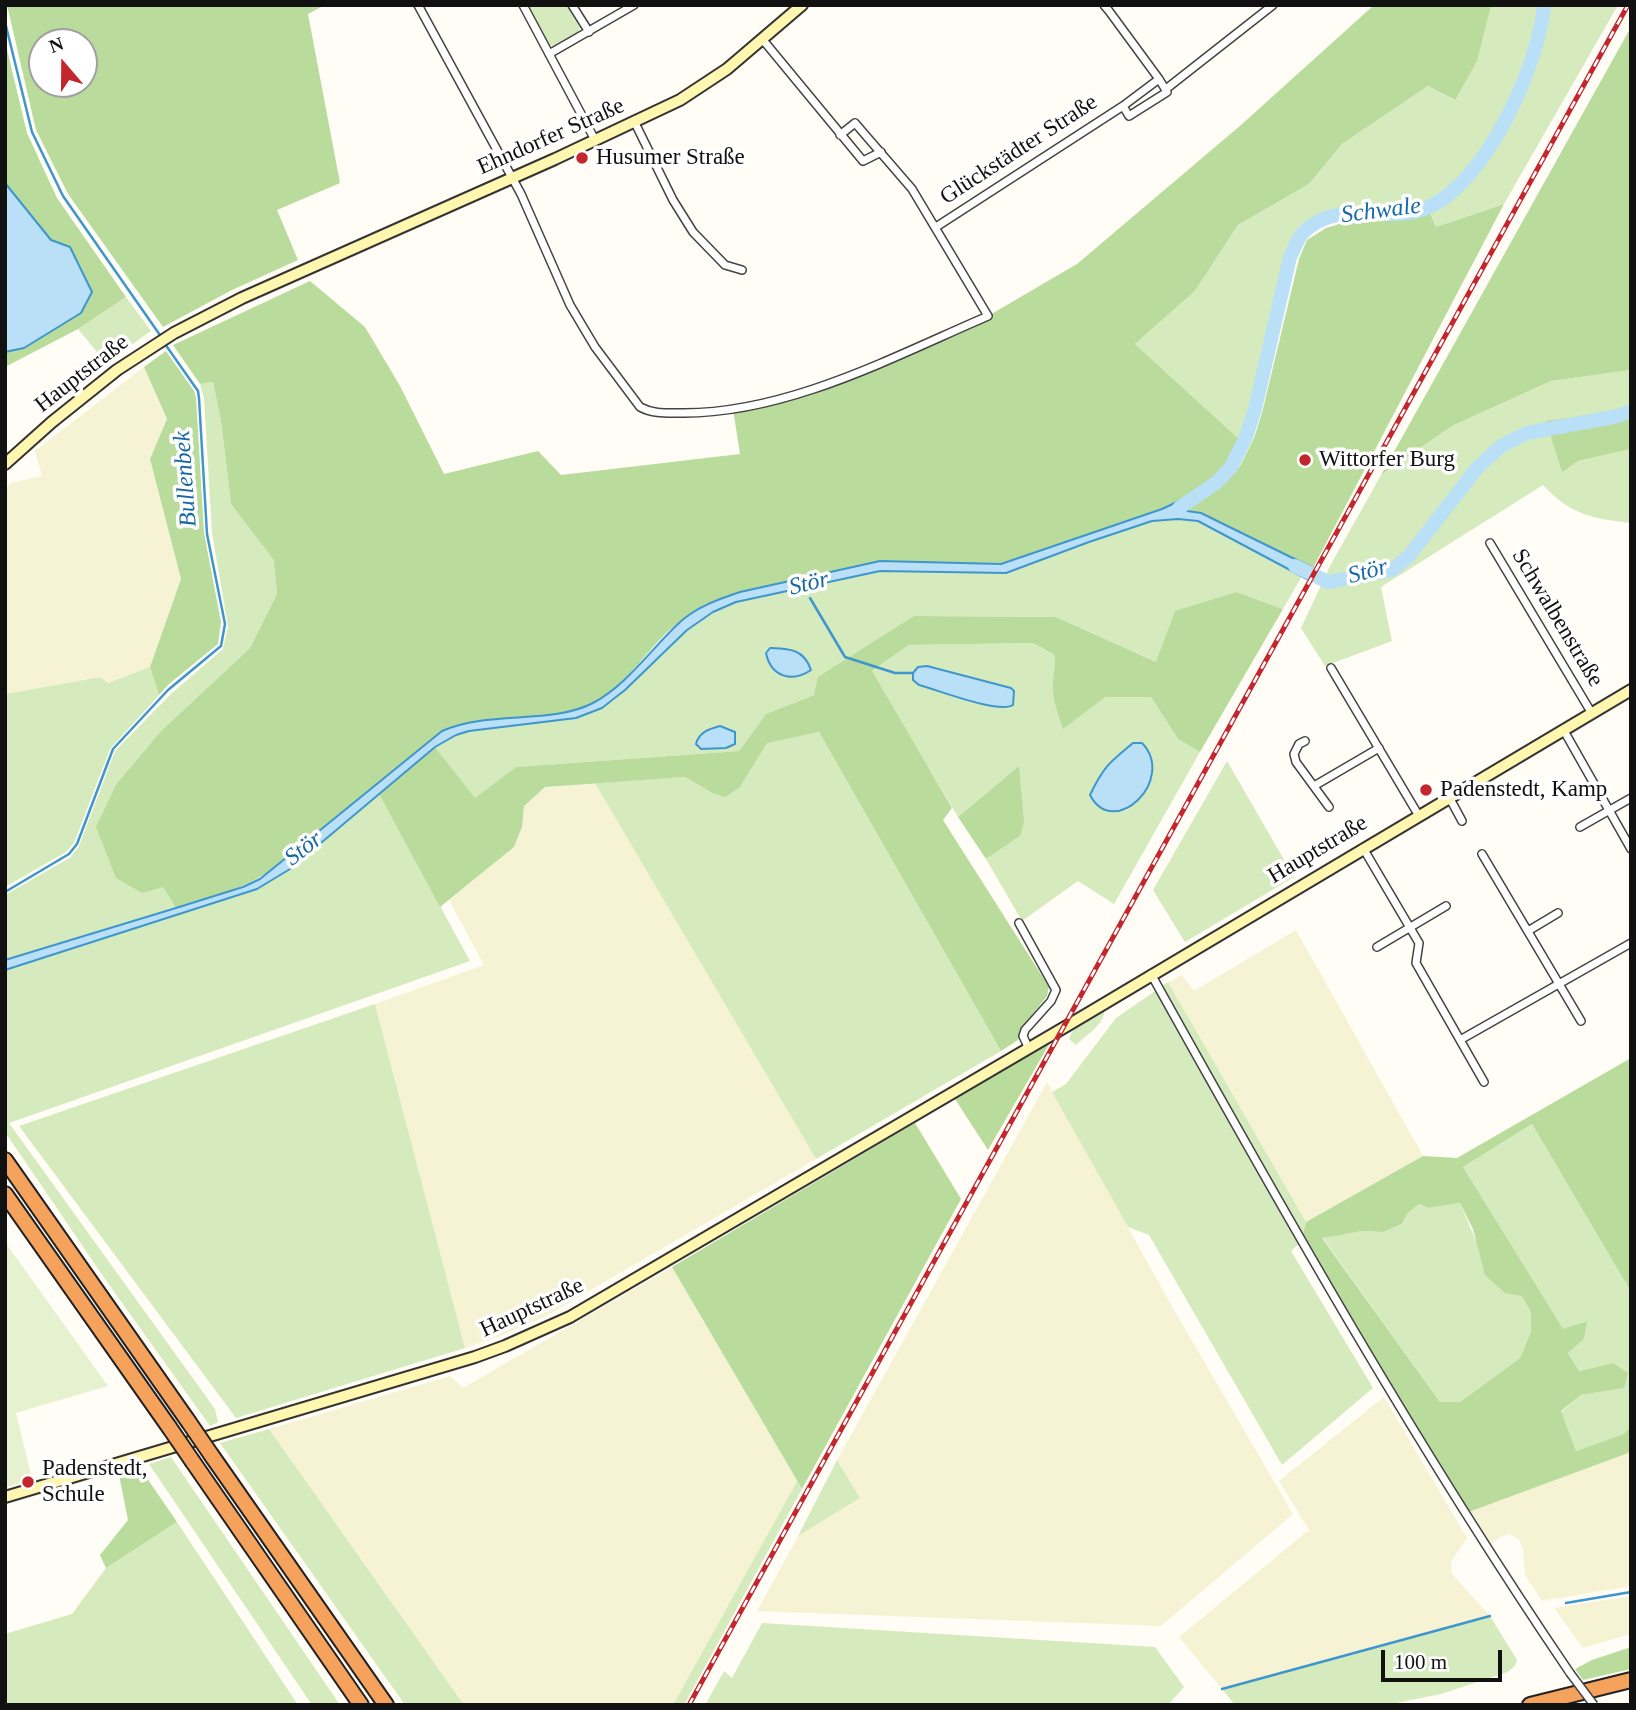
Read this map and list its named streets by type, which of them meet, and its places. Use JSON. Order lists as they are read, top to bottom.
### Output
{
  "streets": {
    "street": [
      "Ehndorfer Straße",
      "Glückstädter Straße",
      "Hauptstraße",
      "Schwalbenstraße"
    ]
  },
  "crossings": [
    ["Ehndorfer Straße", "Hauptstraße"],
    ["Hauptstraße", "Schwalbenstraße"]
  ],
  "water": ["Schwale", "Bullenbek", "Stör"],
  "places": [
    "Husumer Straße",
    "Wittorfer Burg",
    "Padenstedt, Kamp",
    "Padenstedt, Schule"
  ],
  "scale_bar": "100 m",
  "north": "top"
}
